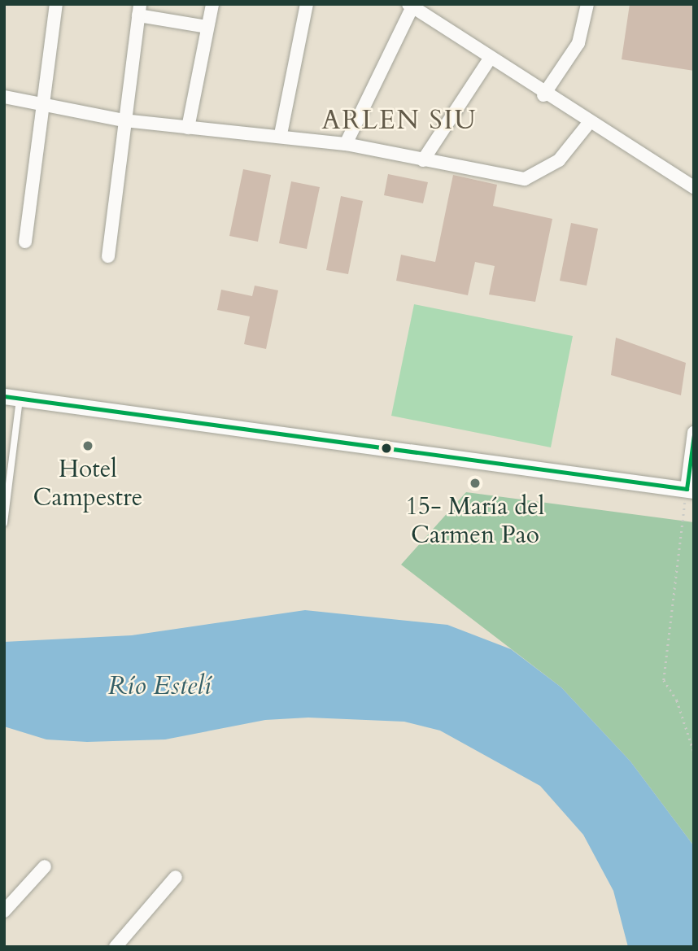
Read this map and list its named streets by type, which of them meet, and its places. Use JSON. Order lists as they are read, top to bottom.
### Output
{
  "districts": ["ARLEN SIU"],
  "water": ["Río Estelí"],
  "places": ["Hotel Campestre", "15- María del Carmen Pao"]
}
